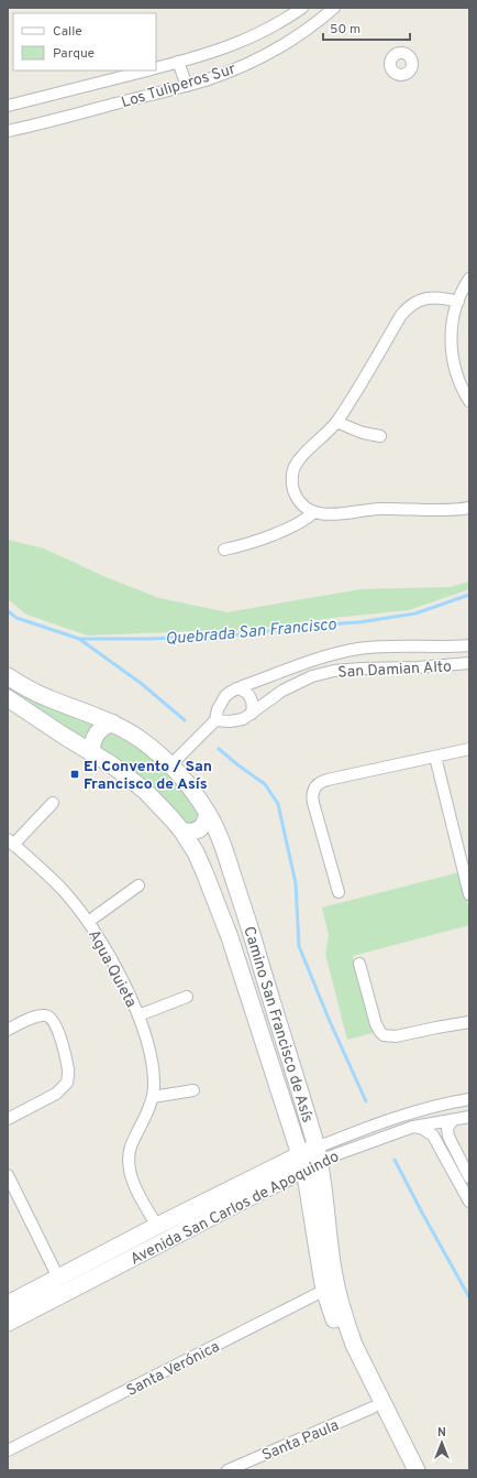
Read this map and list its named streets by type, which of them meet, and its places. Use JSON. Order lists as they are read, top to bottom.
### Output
{
  "streets": {
    "main road": ["Camino San Francisco de Asís", "Avenida San Carlos de Apoquindo"],
    "street": [
      "Los Tuliperos Sur",
      "San Damian Alto",
      "Agua Quieta",
      "Santa Verónica",
      "Santa Paula"
    ]
  },
  "crossings": [
    ["San Damian Alto", "Camino San Francisco de Asís"],
    ["Agua Quieta", "Avenida San Carlos de Apoquindo"],
    ["Camino San Francisco de Asís", "Avenida San Carlos de Apoquindo"],
    ["Camino San Francisco de Asís", "Santa Verónica"],
    ["Camino San Francisco de Asís", "Santa Paula"]
  ],
  "water": ["Quebrada San Francisco"],
  "places": {
    "transit": ["El Convento / San Francisco de Asís"]
  },
  "legend": ["Calle", "Parque"],
  "scale_bar": "50 m",
  "north": "top"
}
